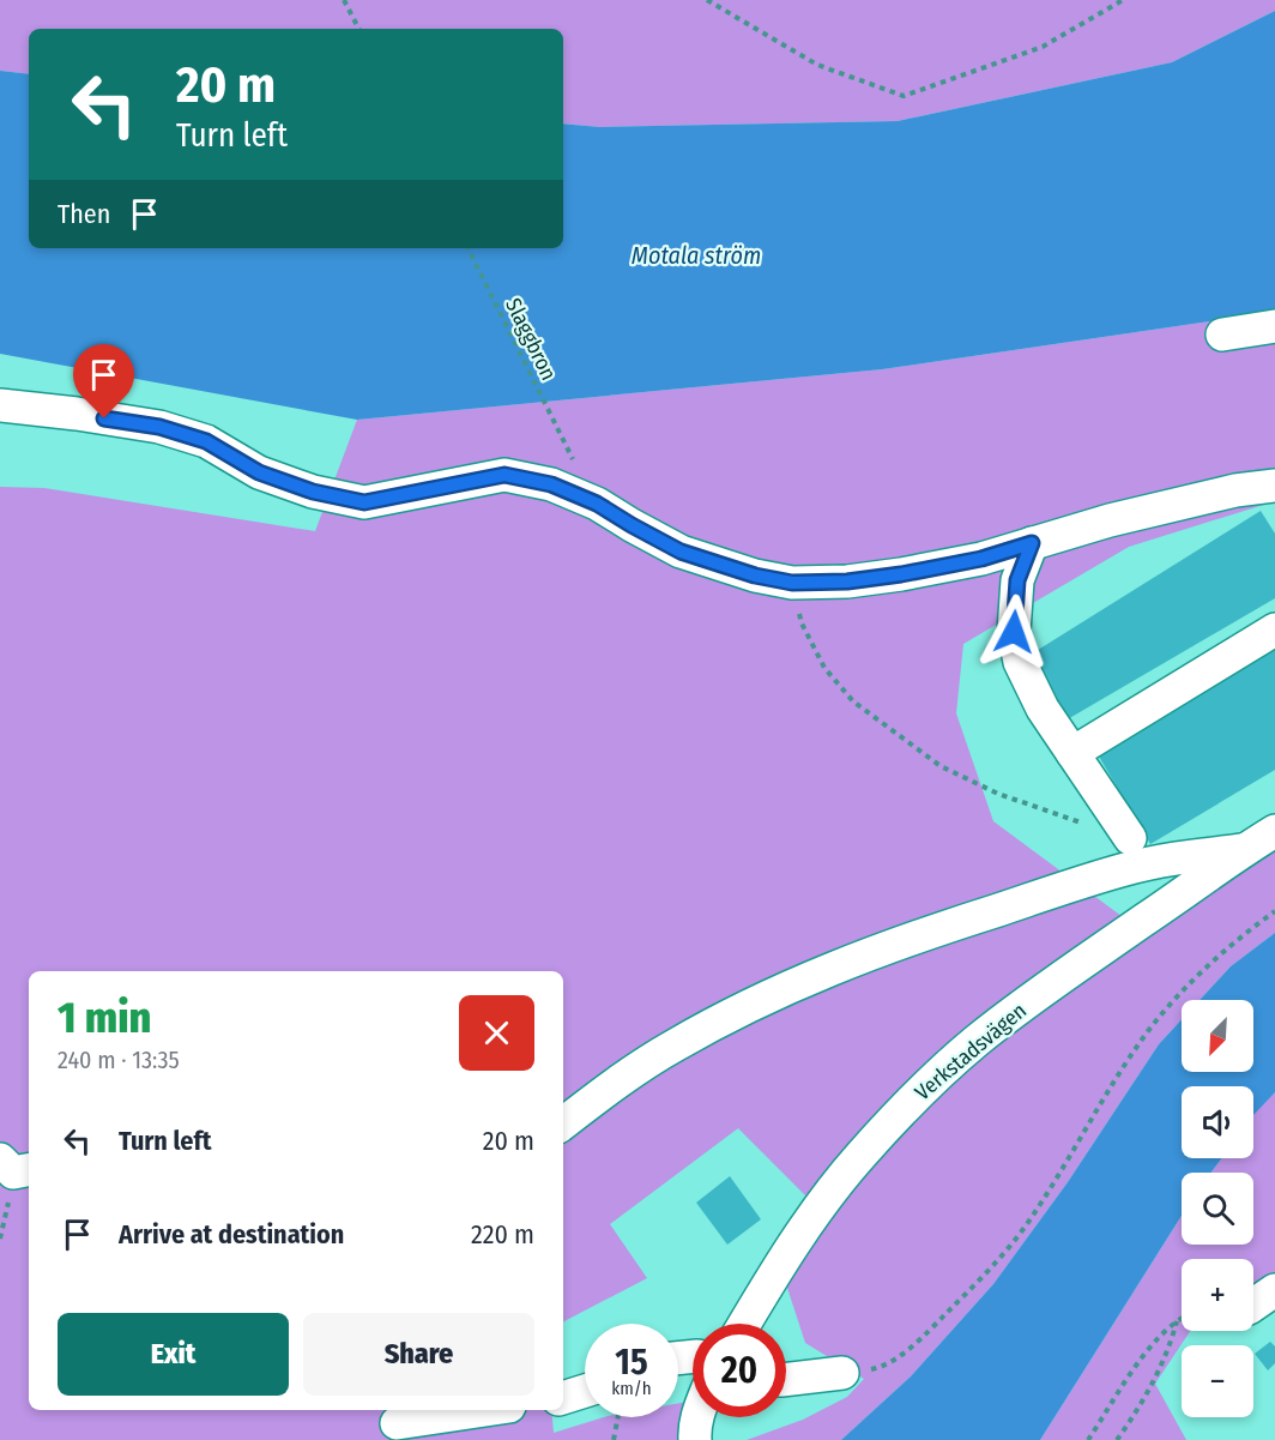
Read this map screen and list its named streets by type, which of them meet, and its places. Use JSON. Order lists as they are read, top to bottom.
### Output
{
  "streets": {
    "street": ["Verkstadsvägen"],
    "path": ["Slaggbron"]
  },
  "water": ["Motala ström"],
  "north": "bottom left",
  "page": {
    "turn": ["20 m", "Turn left"],
    "then": "Then",
    "heading": ["1 min", "240 m · 13:35"],
    "map_buttons": ["+", "−"],
    "list": [
      {
        "name": "Turn left",
        "value": "20 m"
      },
      {
        "name": "Arrive at destination",
        "value": "220 m"
      }
    ],
    "buttons": ["Exit", "Share"],
    "speed": "15 km/h",
    "limit": "20"
  }
}
